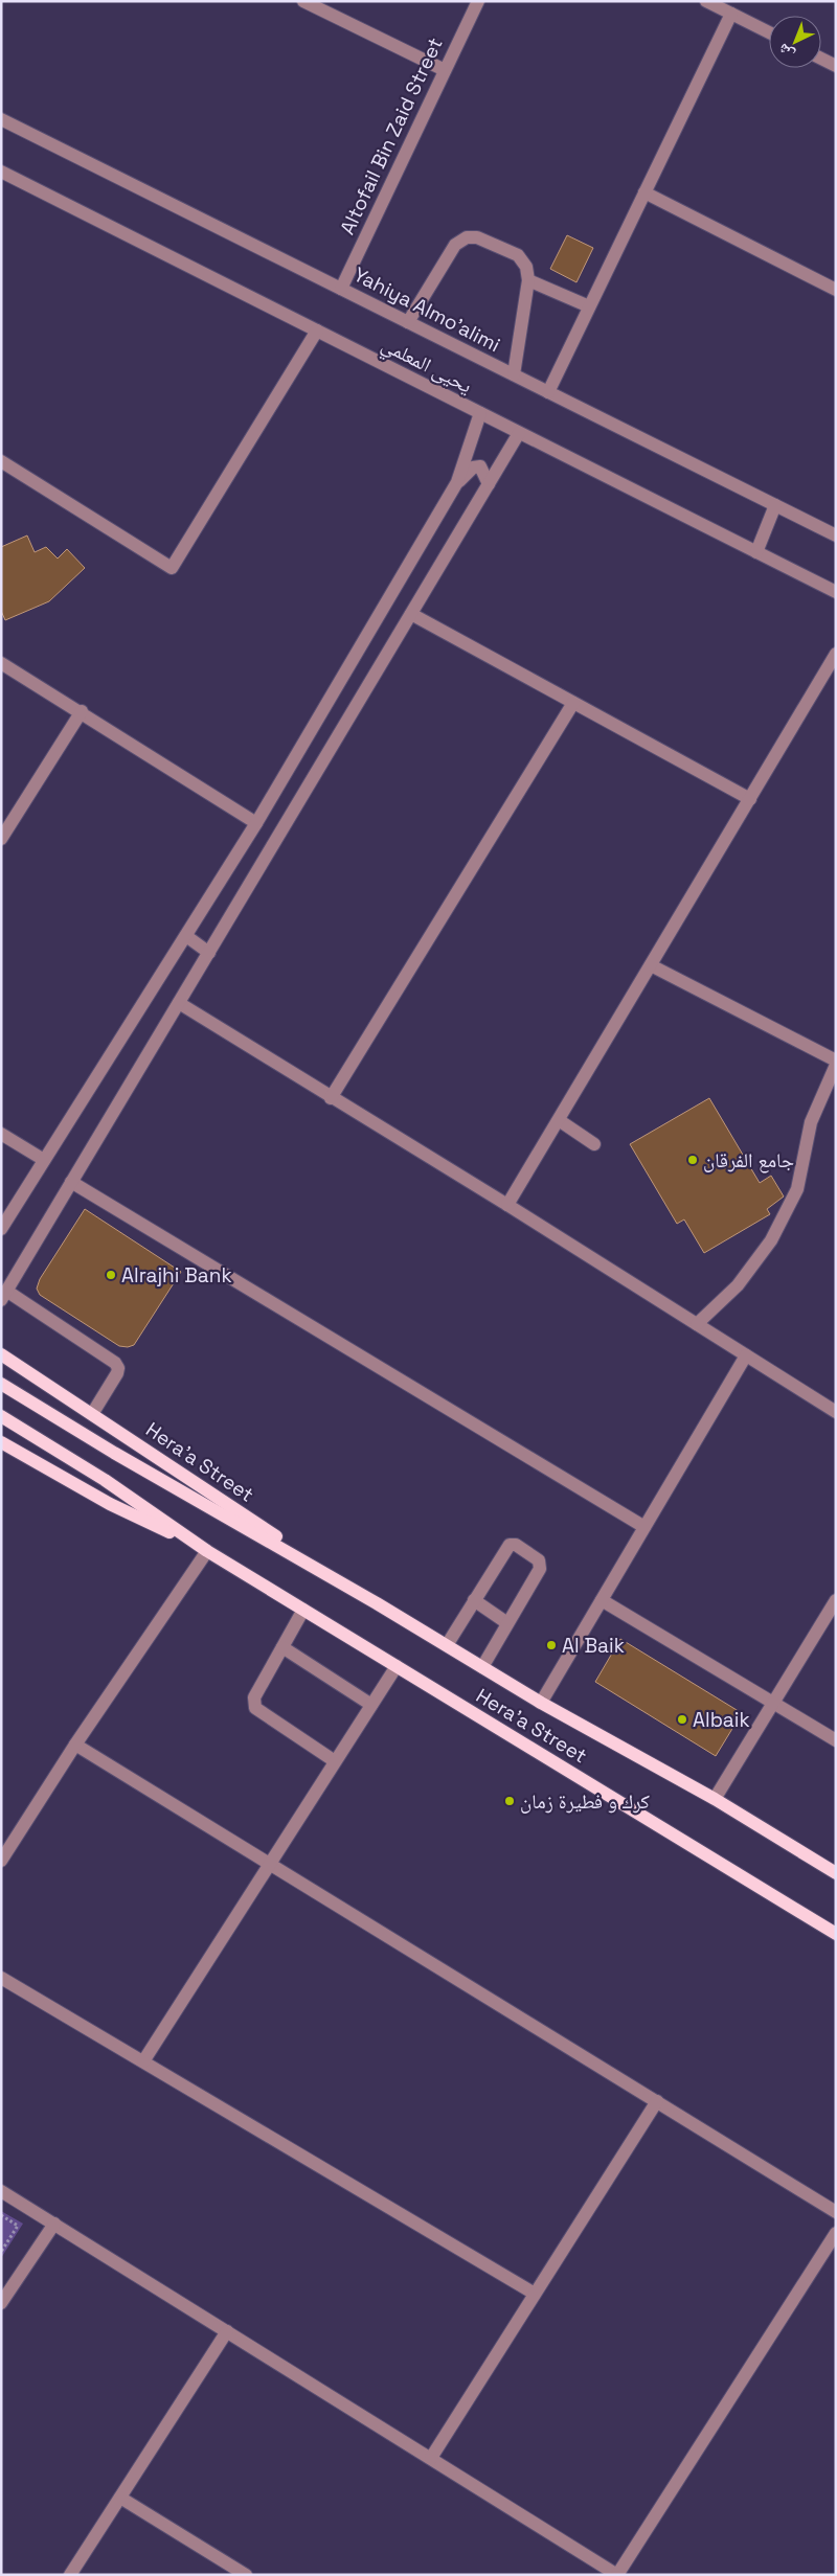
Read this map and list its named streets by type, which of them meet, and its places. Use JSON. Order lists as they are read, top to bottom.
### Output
{
  "streets": {
    "main road": ["Hera'a Street"],
    "street": ["Altofail Bin Zaid Street", "Yahiya Almo'alimi", "يحيى المعلمي"]
  },
  "crossings": [
    ["Altofail Bin Zaid Street", "Yahiya Almo'alimi"]
  ],
  "places": [
    "جامع الفرقان",
    "Alrajhi Bank",
    "Al Baik",
    "Albaik",
    "كرك و فطيرة زمان"
  ],
  "north": "bottom left"
}
